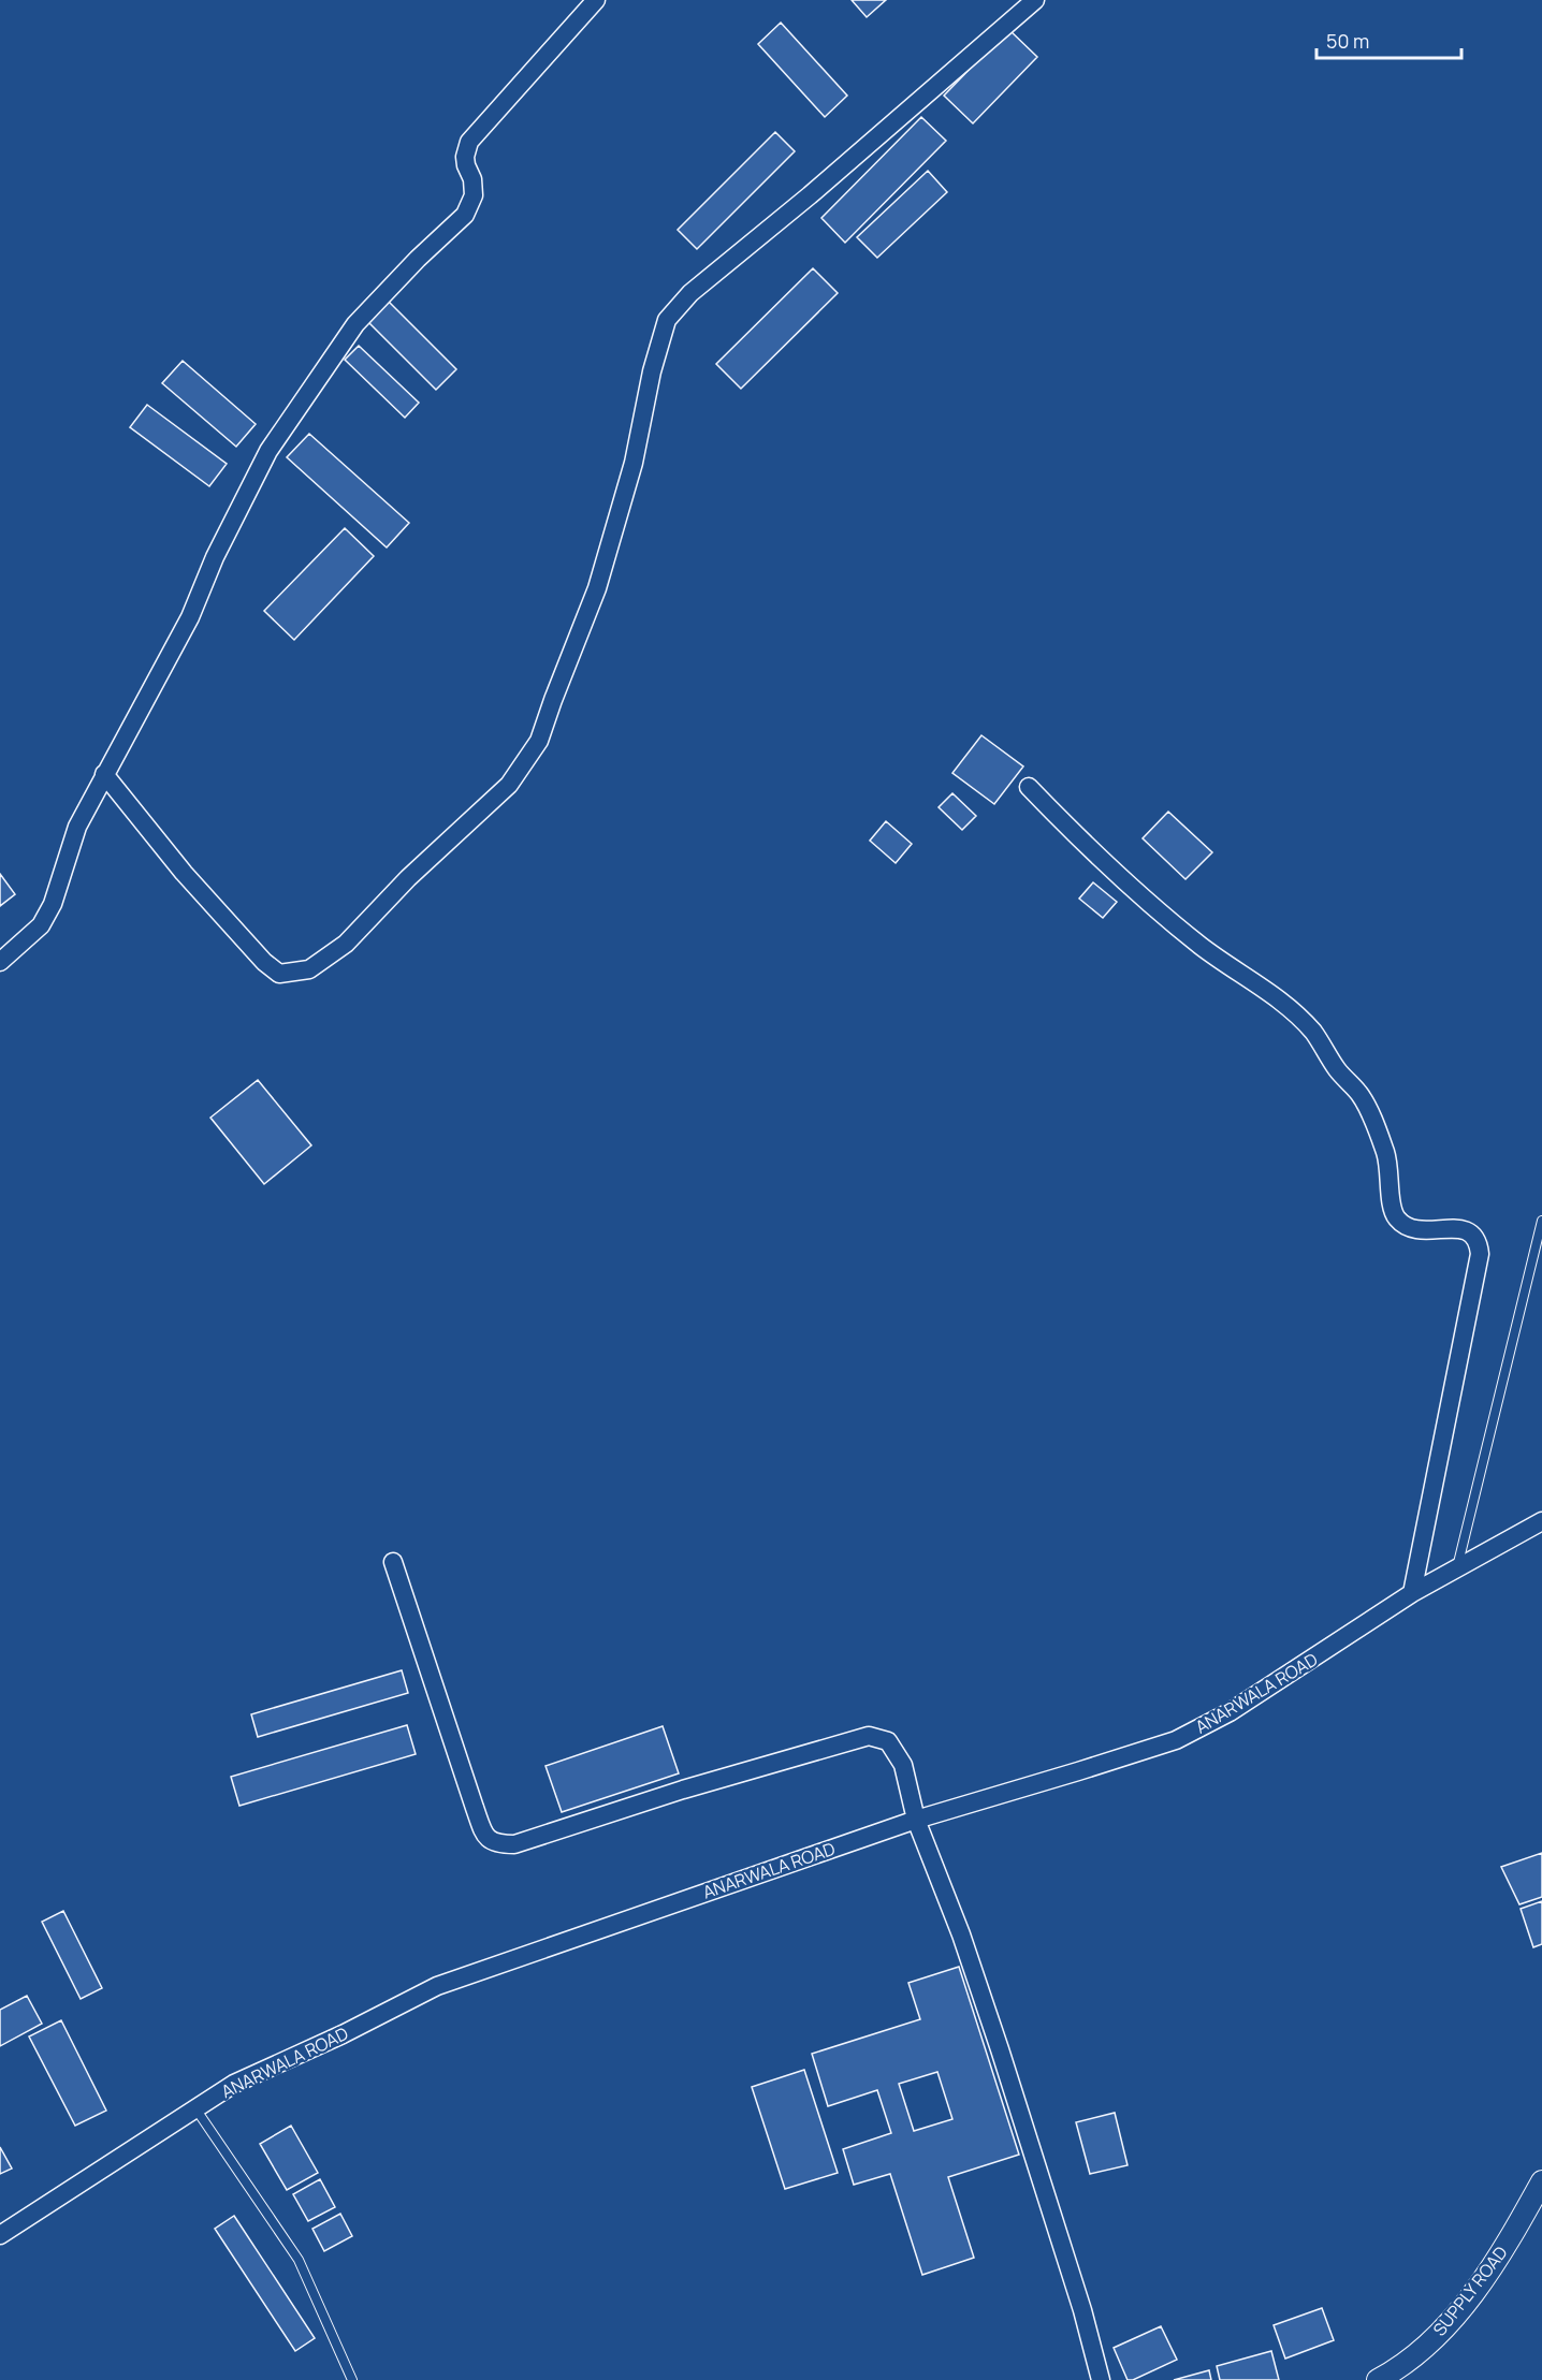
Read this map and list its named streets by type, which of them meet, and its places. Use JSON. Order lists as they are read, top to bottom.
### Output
{
  "streets": {
    "street": ["ANARWALA ROAD", "SUPPLY ROAD"]
  },
  "scale_bar": "50 m"
}
